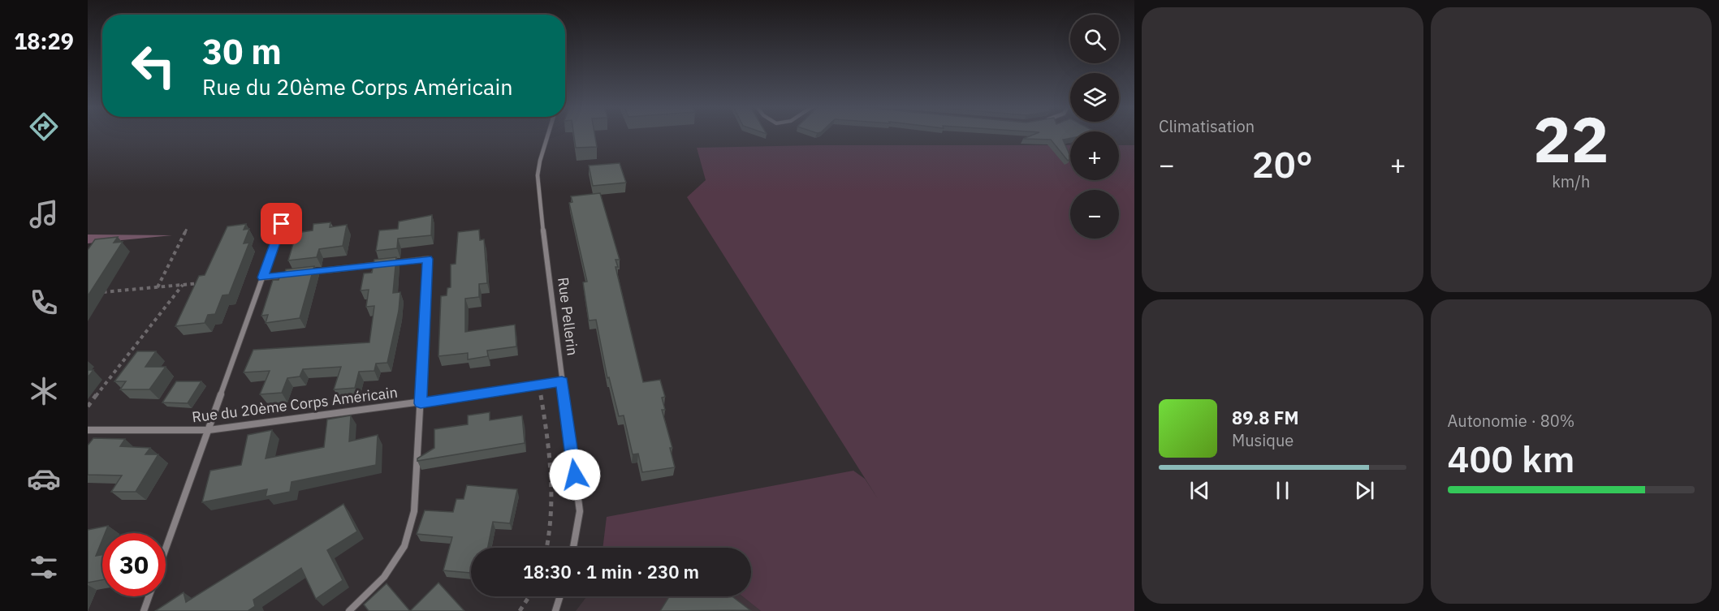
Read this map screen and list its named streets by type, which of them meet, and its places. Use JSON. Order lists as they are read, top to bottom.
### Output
{
  "streets": {
    "street": ["Rue Pellerin", "Rue du 20ème Corps Américain"]
  },
  "crossings": [
    ["Rue Pellerin", "Rue du 20ème Corps Américain"]
  ],
  "page": {
    "tabs": "18:29",
    "tile": [
      "Climatisation",
      ["22", "km/h"],
      ["Autonomie · 80%", "400 km"]
    ],
    "map_buttons": ["+", "−"],
    "turn": ["30 m", "Rue du 20ème Corps Américain"],
    "heat": ["−", "20°", "+"],
    "song": ["89.8 FM", "Musique"],
    "limit": "30",
    "trip": "18:30 · 1 min · 230 m"
  }
}
